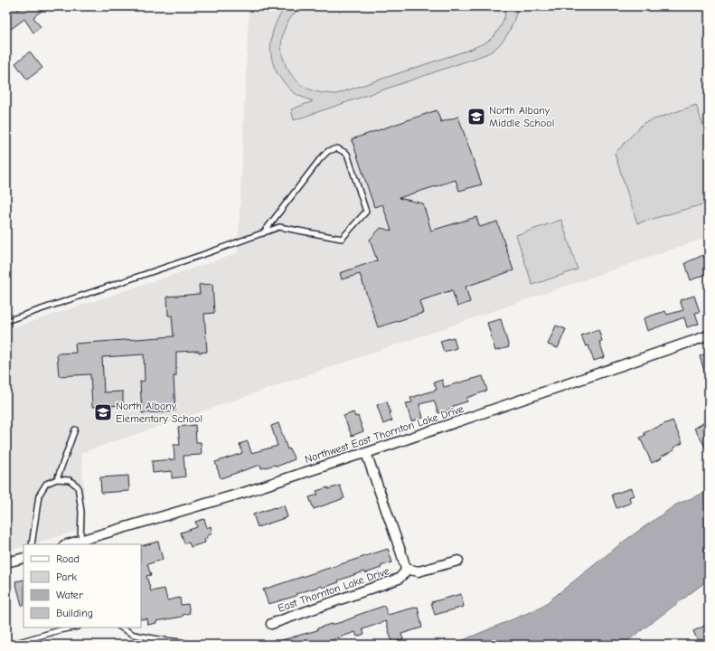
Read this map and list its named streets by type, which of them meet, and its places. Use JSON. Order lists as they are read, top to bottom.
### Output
{
  "streets": {
    "street": ["Northwest East Thornton Lake Drive", "East Thornton Lake Drive"]
  },
  "places": {
    "school or university": ["North Albany Middle School", "North Albany Elementary School"]
  },
  "legend": [
    "Road",
    "Park",
    "Water",
    "Building"
  ]
}
